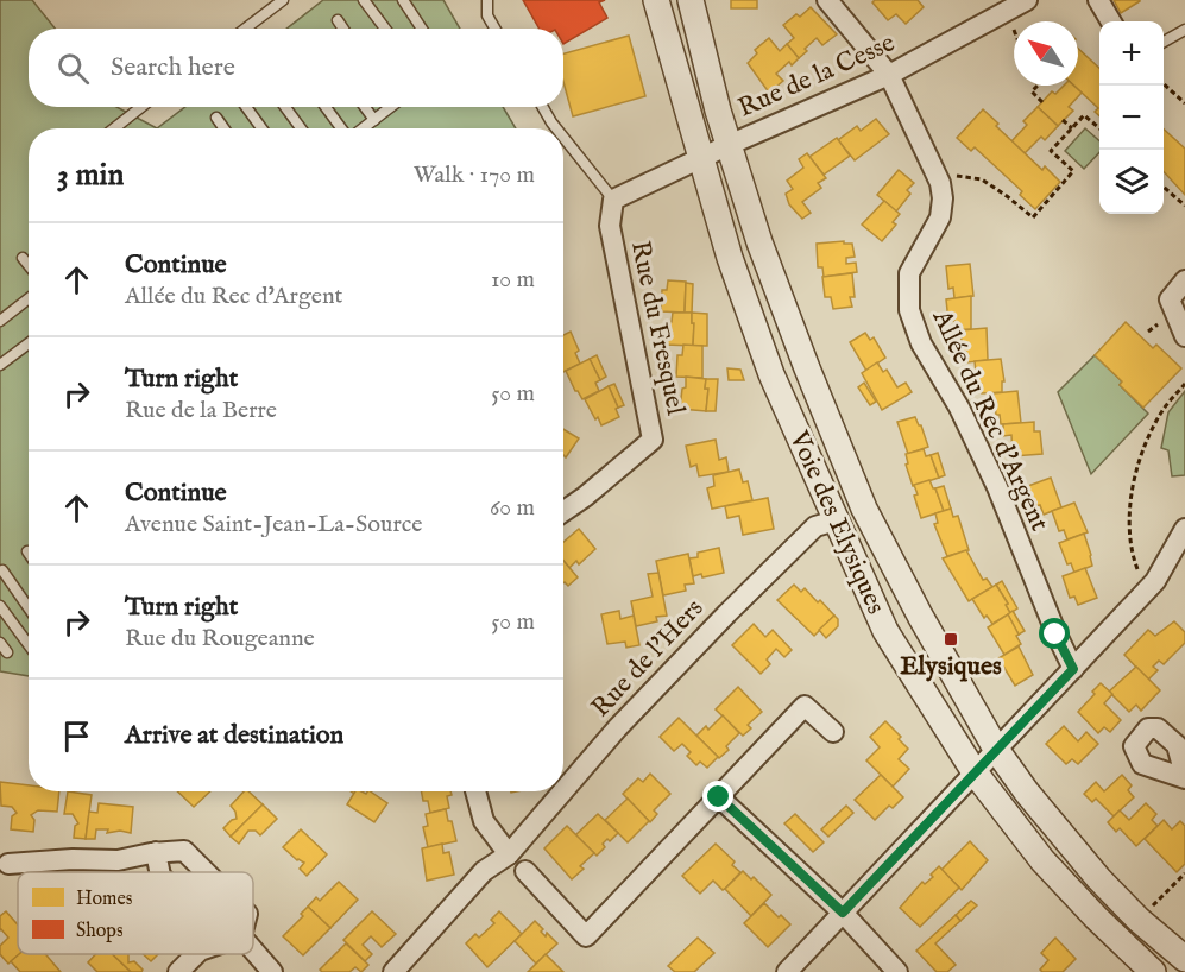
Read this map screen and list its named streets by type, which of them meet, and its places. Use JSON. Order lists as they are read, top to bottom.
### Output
{
  "streets": {
    "street": [
      "Rue de la Cesse",
      "Rue du Fresquel",
      "Allée du Rec d'Argent",
      "Voie des Elysiques",
      "Rue de l'Hers"
    ]
  },
  "crossings": [
    ["Rue de la Cesse", "Allée du Rec d'Argent"],
    ["Rue de la Cesse", "Voie des Elysiques"],
    ["Voie des Elysiques", "Rue de l'Hers"]
  ],
  "places": {
    "transit": ["Elysiques"]
  },
  "legend": ["Homes", "Shops"],
  "north": "top left",
  "page": {
    "map_buttons": ["+", "−"],
    "search": "Search here",
    "heading": ["3 min", "Walk · 170 m"],
    "list": [
      ["Continue", "Allée du Rec d'Argent", "10 m"],
      ["Turn right", "Rue de la Berre", "50 m"],
      ["Continue", "Avenue Saint-Jean-La-Source", "60 m"],
      ["Turn right", "Rue du Rougeanne", "50 m"],
      "Arrive at destination"
    ]
  }
}
